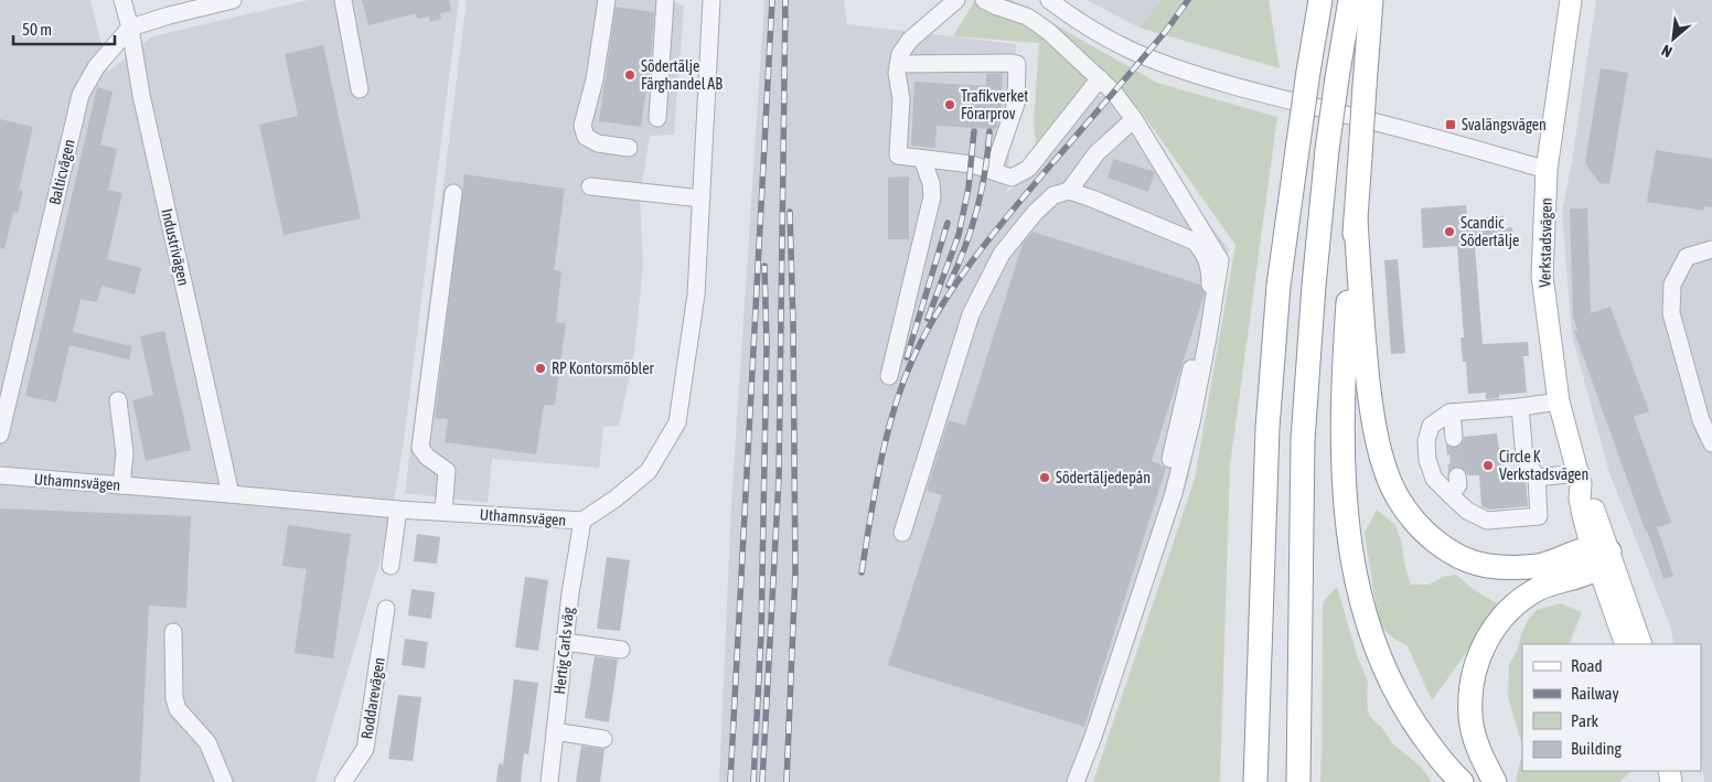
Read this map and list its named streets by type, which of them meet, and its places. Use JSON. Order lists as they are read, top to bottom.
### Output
{
  "streets": {
    "main road": ["Verkstadsvägen"],
    "street": [
      "Balticvägen",
      "Industrivägen",
      "Uthamnsvägen",
      "Hertig Carls väg",
      "Roddarevägen"
    ]
  },
  "crossings": [
    ["Balticvägen", "Industrivägen"],
    ["Industrivägen", "Uthamnsvägen"],
    ["Uthamnsvägen", "Hertig Carls väg"]
  ],
  "places": {
    "other": [
      "Södertälje Färghandel AB",
      "Trafikverket Förarprov",
      "Scandic Södertälje",
      "RP Kontorsmöbler",
      "Circle K Verkstadsvägen",
      "Södertäljedepån"
    ],
    "transit": ["Svalängsvägen"]
  },
  "legend": [
    "Road",
    "Railway",
    "Park",
    "Building"
  ],
  "scale_bar": "50 m",
  "north": "bottom left"
}
